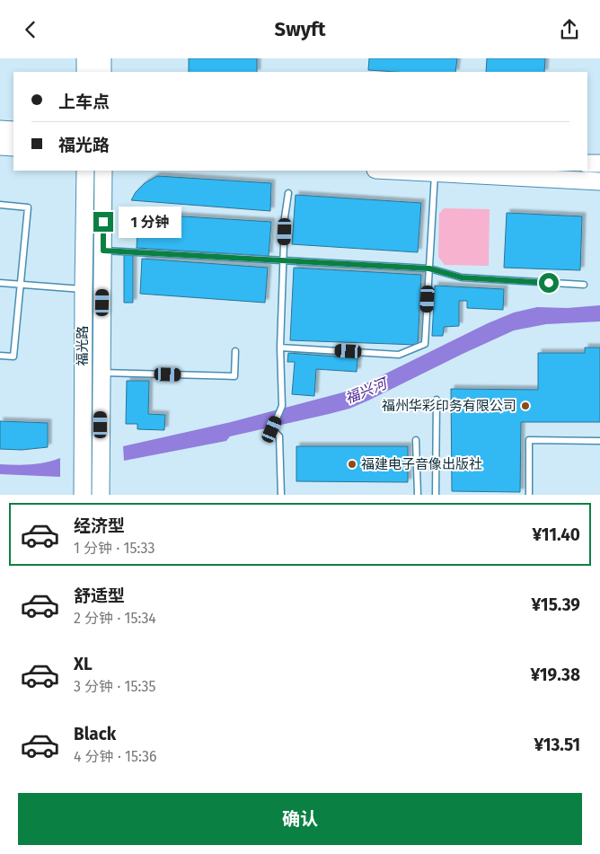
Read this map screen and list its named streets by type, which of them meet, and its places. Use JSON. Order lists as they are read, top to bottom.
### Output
{
  "streets": {
    "main road": ["福光路"]
  },
  "water": ["福兴河"],
  "places": ["福州华彩印务有限公司", "福建电子音像出版社"],
  "page": {
    "header": "Swyft",
    "banner": ["上车点", "福光路"],
    "bubble": "1 分钟",
    "list": [
      {
        "name": "经济型",
        "note": "1 分钟 · 15:33",
        "value": "¥11.40"
      },
      {
        "name": "舒适型",
        "note": "2 分钟 · 15:34",
        "value": "¥15.39"
      },
      {
        "name": "XL",
        "note": "3 分钟 · 15:35",
        "value": "¥19.38"
      },
      {
        "name": "Black",
        "note": "4 分钟 · 15:36",
        "value": "¥13.51"
      }
    ],
    "buttons": "确认"
  }
}
